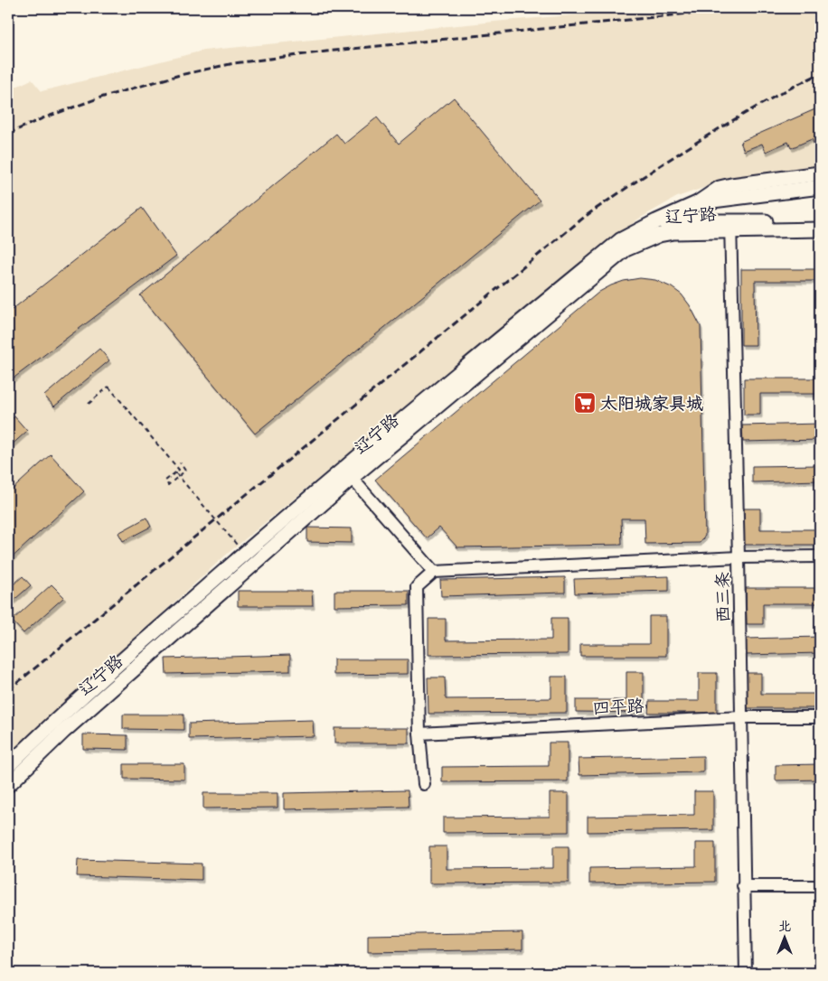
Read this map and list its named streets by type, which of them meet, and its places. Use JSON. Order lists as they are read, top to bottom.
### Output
{
  "streets": {
    "main road": ["辽宁路"],
    "street": ["西三条", "四平路"]
  },
  "crossings": [
    ["辽宁路", "西三条"],
    ["西三条", "四平路"]
  ],
  "places": {
    "supermarket": ["太阳城家具城"]
  },
  "north": "top"
}
